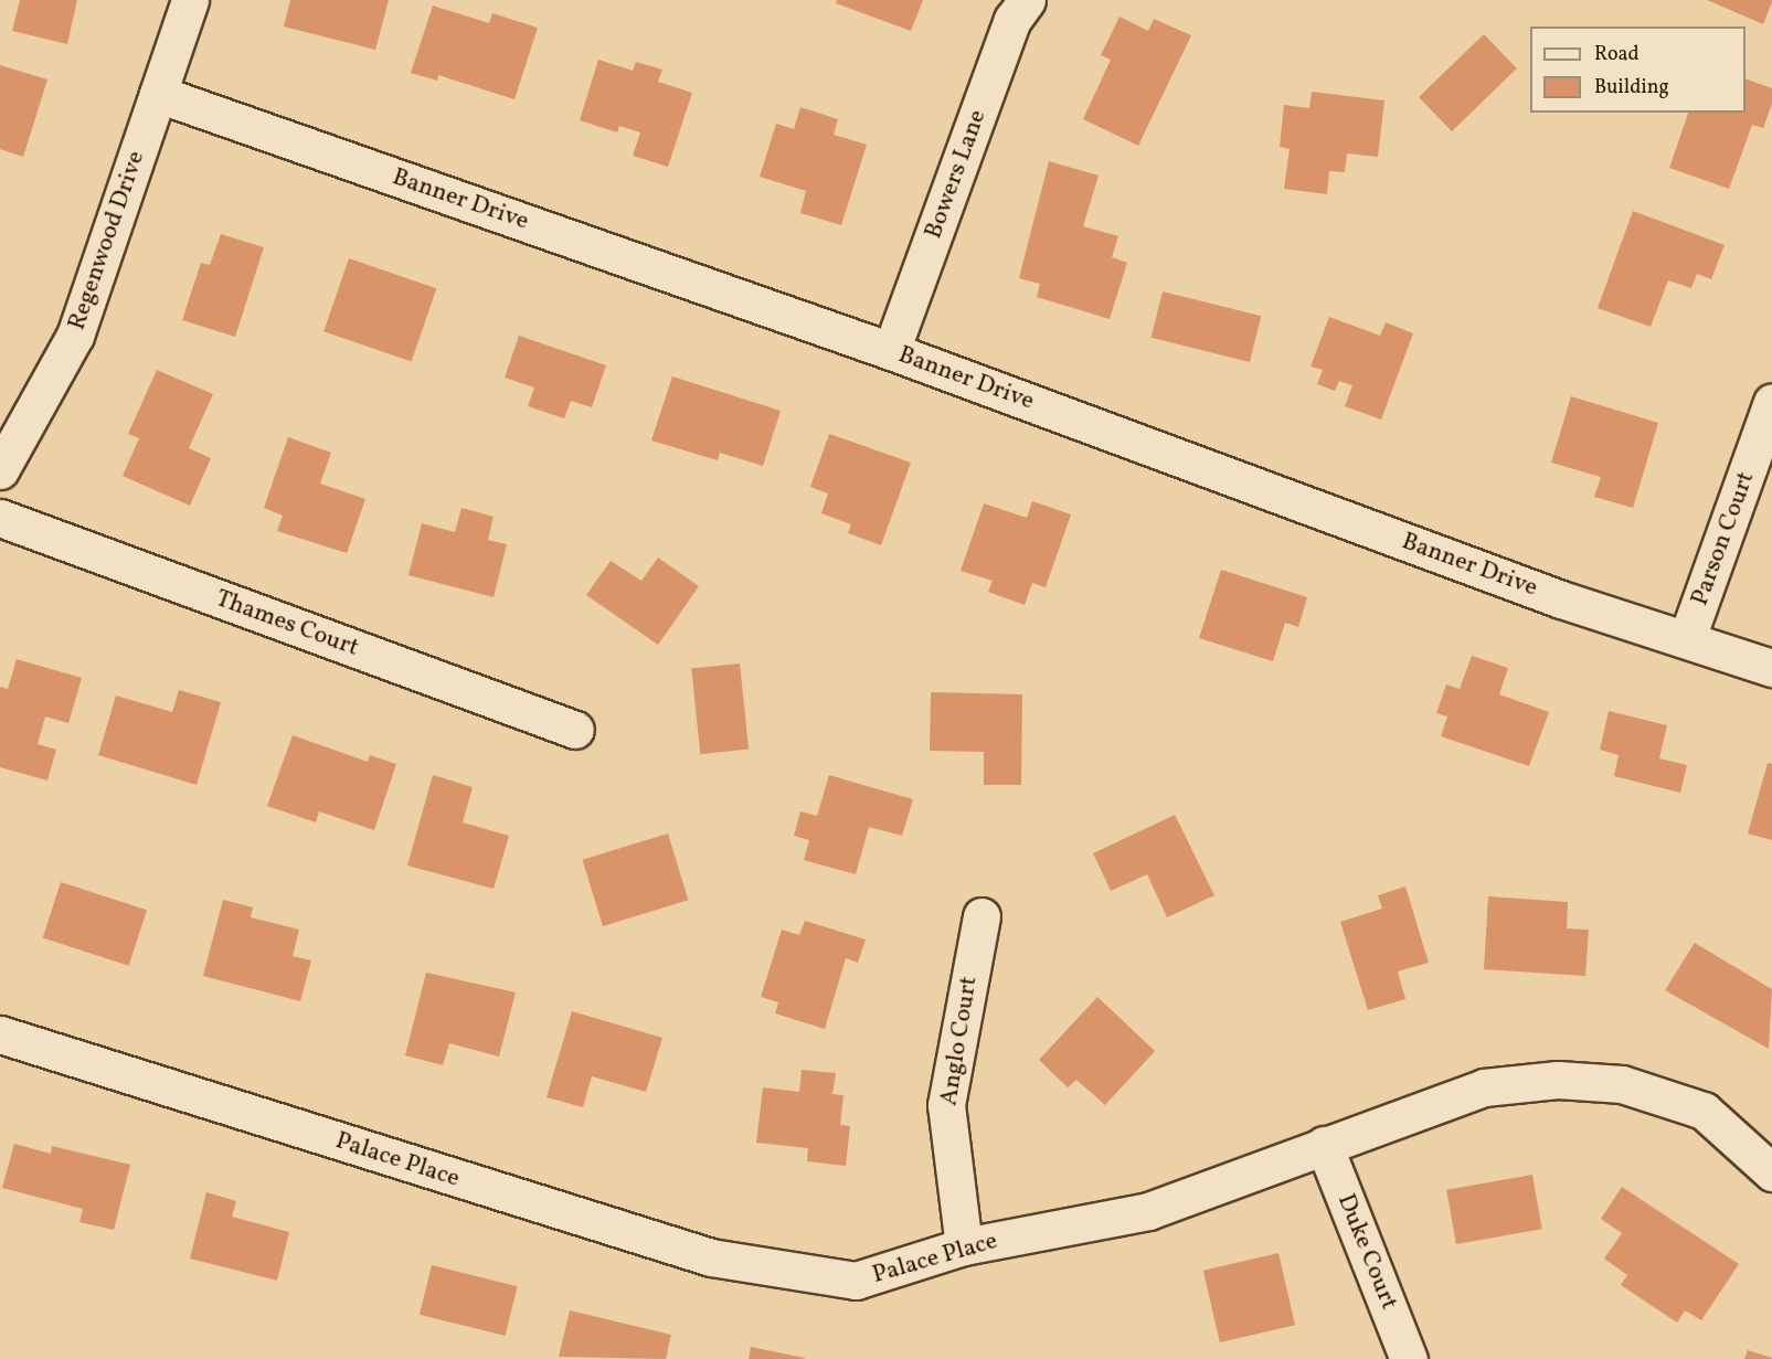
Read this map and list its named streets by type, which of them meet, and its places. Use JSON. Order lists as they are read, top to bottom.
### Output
{
  "streets": {
    "street": [
      "Bowers Lane",
      "Banner Drive",
      "Regenwood Drive",
      "Parson Court",
      "Thames Court",
      "Anglo Court",
      "Palace Place",
      "Duke Court"
    ]
  },
  "crossings": [
    ["Bowers Lane", "Banner Drive"],
    ["Banner Drive", "Regenwood Drive"],
    ["Banner Drive", "Parson Court"],
    ["Anglo Court", "Palace Place"],
    ["Palace Place", "Duke Court"]
  ],
  "legend": ["Road", "Building"]
}
